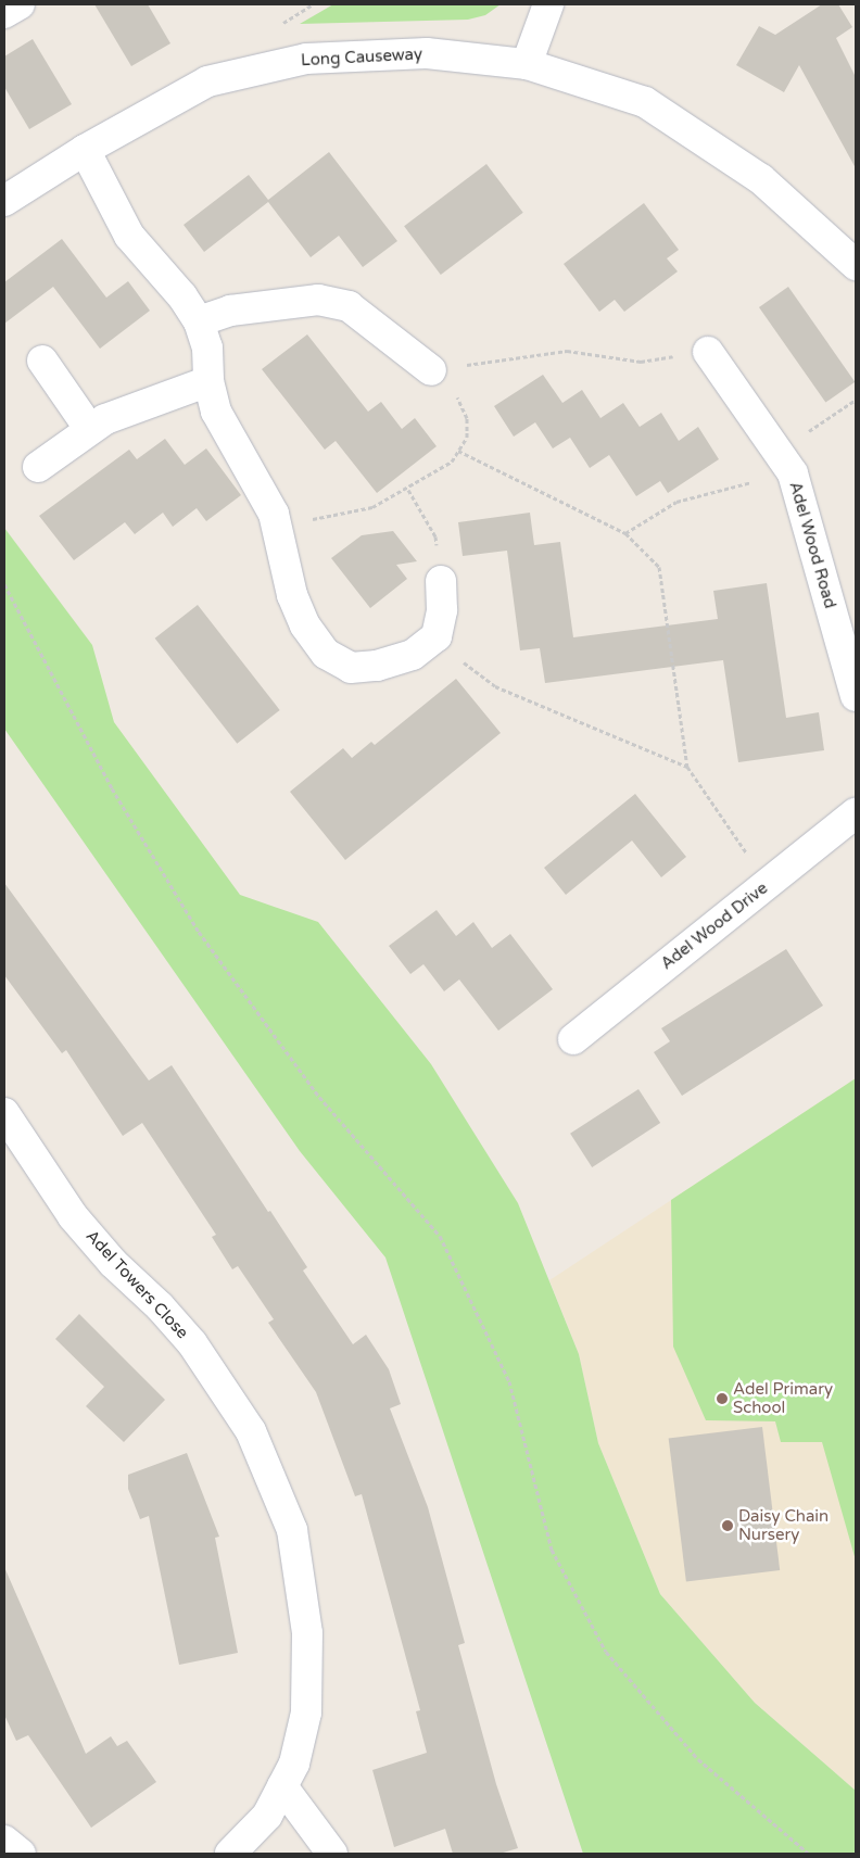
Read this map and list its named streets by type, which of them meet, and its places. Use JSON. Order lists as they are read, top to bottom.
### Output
{
  "streets": {
    "street": [
      "Long Causeway",
      "Adel Wood Road",
      "Adel Wood Drive",
      "Adel Towers Close"
    ]
  },
  "places": ["Adel Primary School", "Daisy Chain Nursery"]
}
